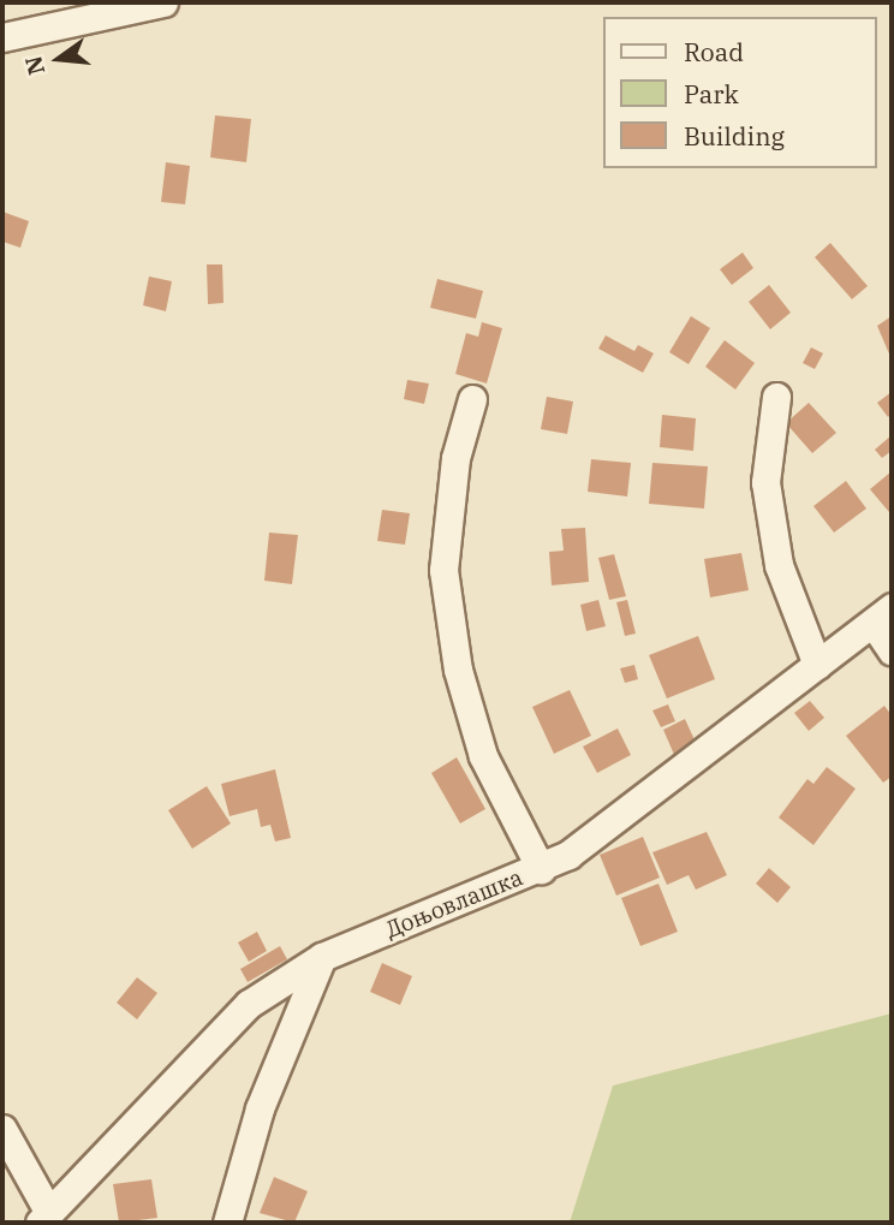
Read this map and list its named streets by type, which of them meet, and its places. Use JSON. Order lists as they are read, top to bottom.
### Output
{
  "streets": {
    "street": ["Доњовлашка"]
  },
  "legend": ["Road", "Park", "Building"],
  "north": "left"
}
